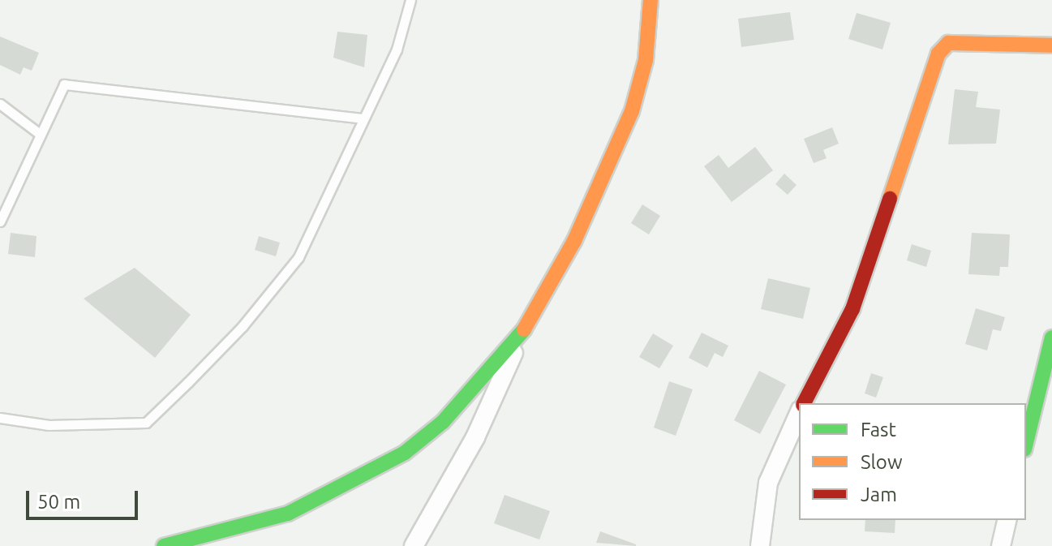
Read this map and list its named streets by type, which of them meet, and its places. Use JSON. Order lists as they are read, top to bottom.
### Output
{
  "legend": ["Fast", "Slow", "Jam"],
  "scale_bar": "50 m"
}
